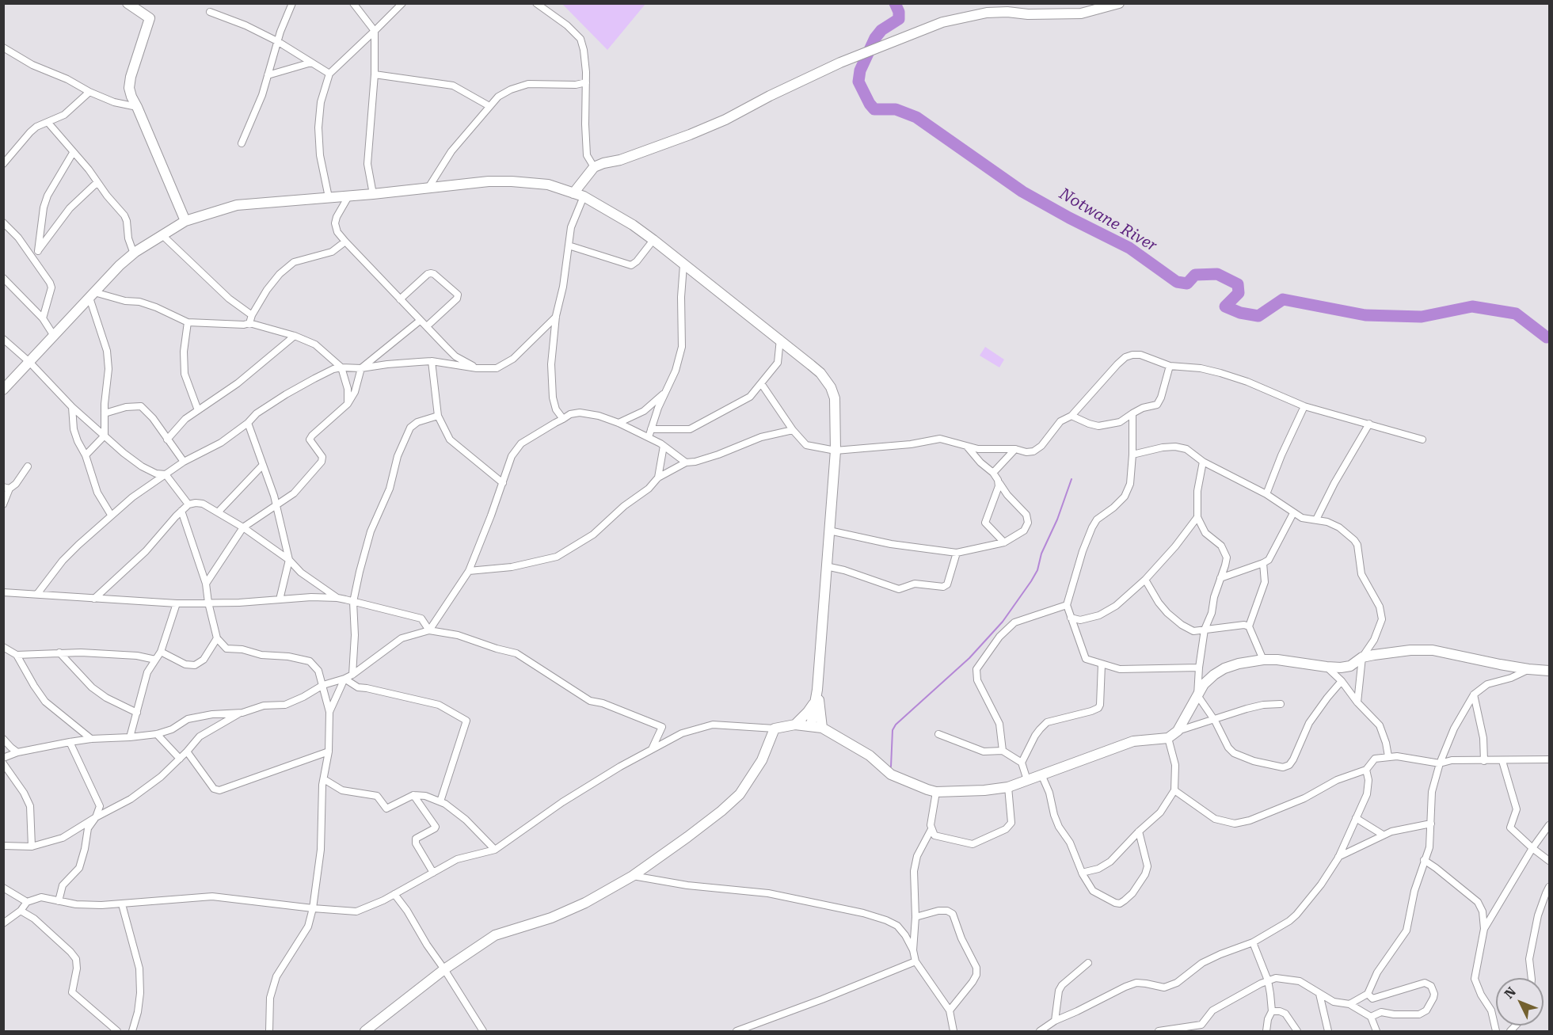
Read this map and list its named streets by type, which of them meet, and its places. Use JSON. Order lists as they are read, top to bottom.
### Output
{
  "water": ["Notwane River"],
  "north": "top left"
}
